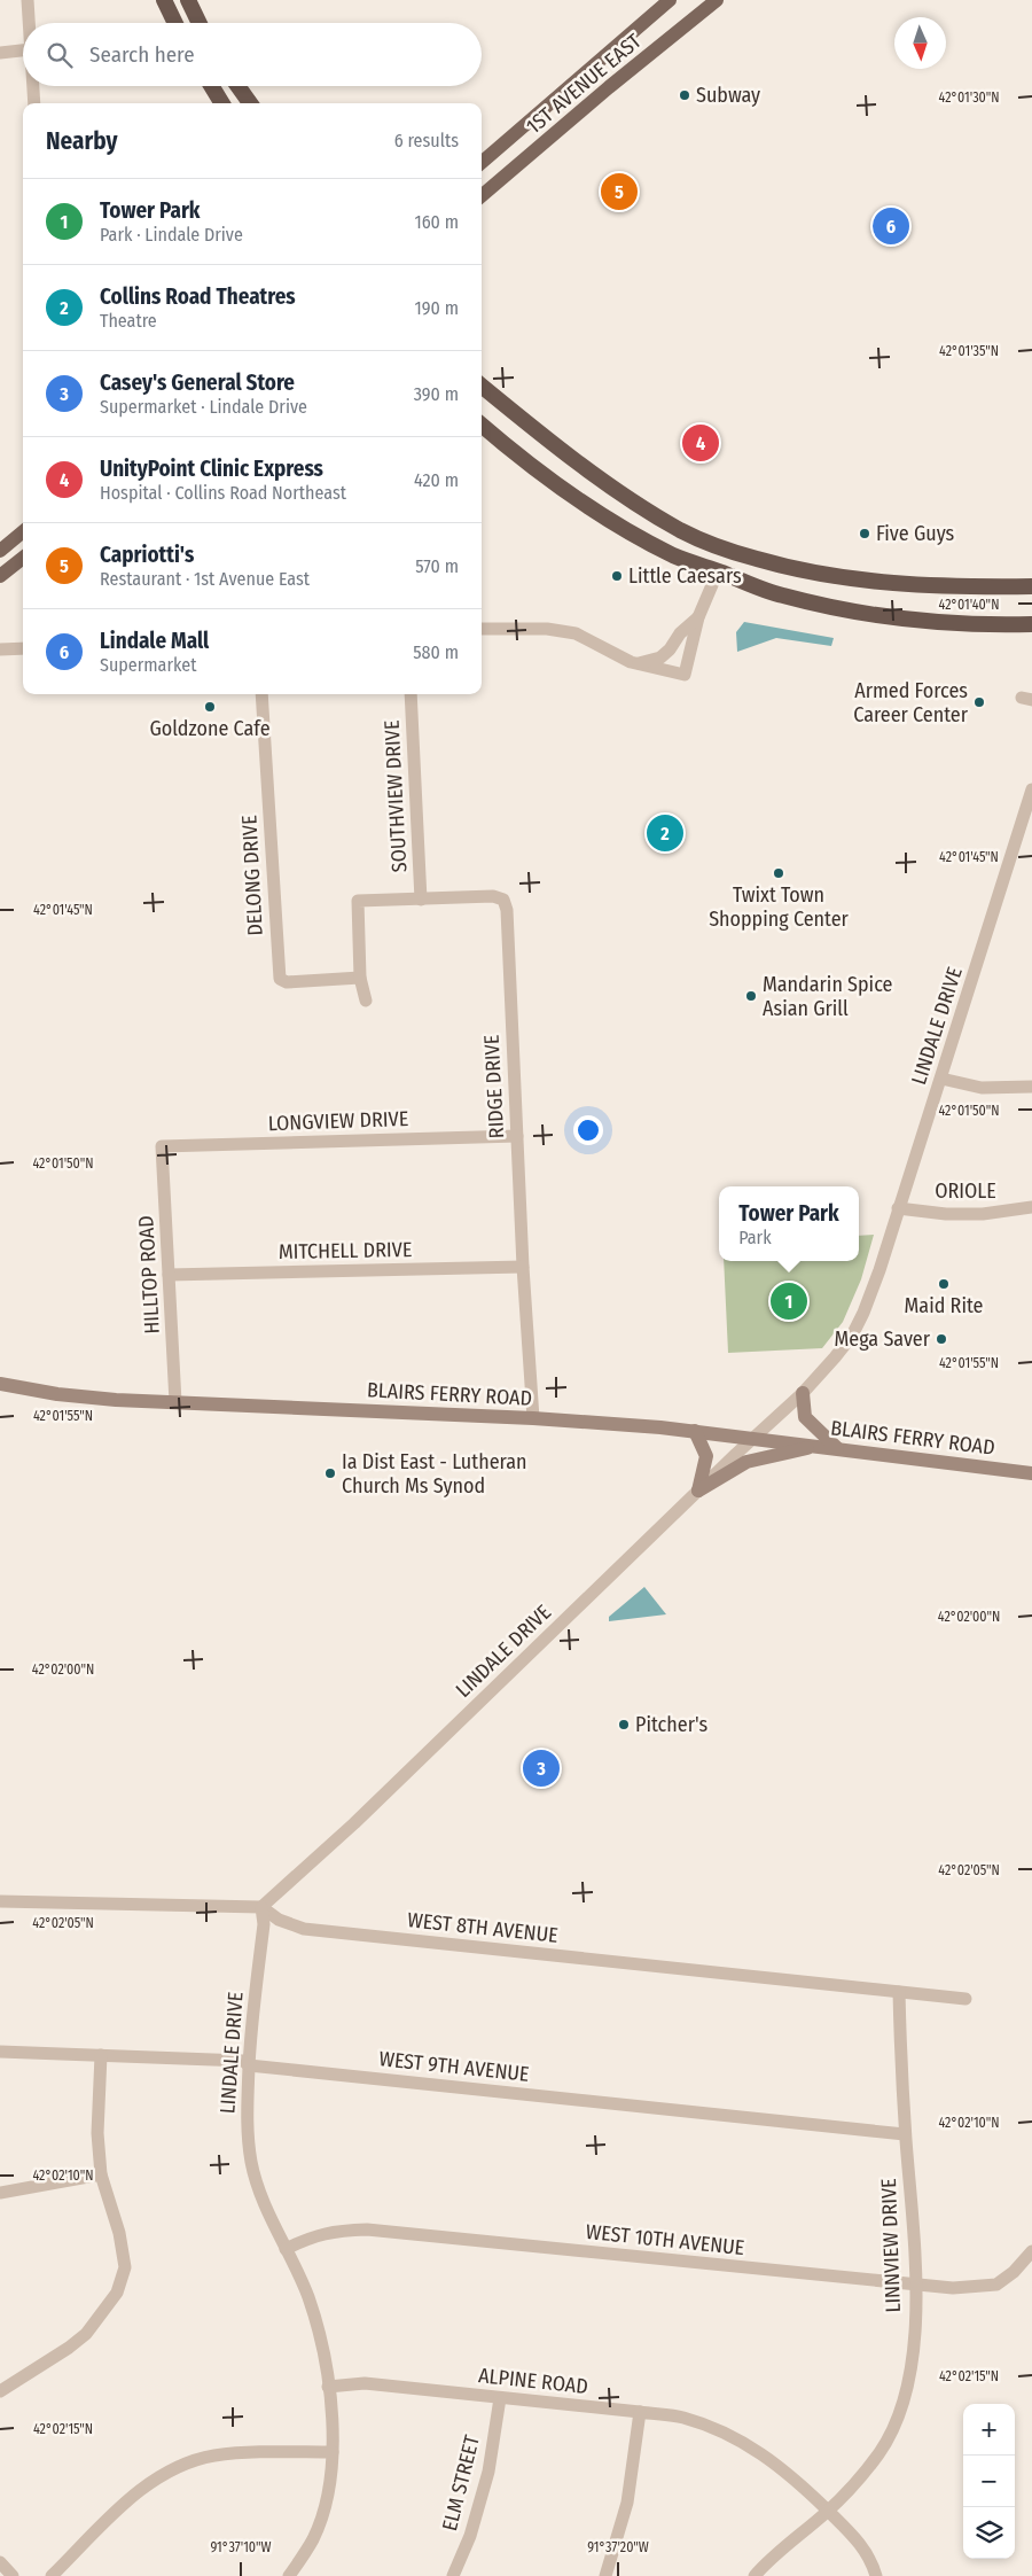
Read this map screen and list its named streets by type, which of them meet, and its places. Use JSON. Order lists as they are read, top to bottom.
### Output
{
  "streets": {
    "main road": ["1ST AVENUE EAST", "BLAIRS FERRY ROAD"],
    "street": [
      "SOUTHVIEW DRIVE",
      "DELONG DRIVE",
      "LINDALE DRIVE",
      "RIDGE DRIVE",
      "LONGVIEW DRIVE",
      "ORIOLE",
      "MITCHELL DRIVE",
      "HILLTOP ROAD",
      "WEST 8TH AVENUE",
      "WEST 9TH AVENUE",
      "WEST 10TH AVENUE",
      "LINNVIEW DRIVE",
      "ALPINE ROAD",
      "ELM STREET"
    ]
  },
  "crossings": [
    ["SOUTHVIEW DRIVE", "RIDGE DRIVE"],
    ["DELONG DRIVE", "RIDGE DRIVE"],
    ["LINDALE DRIVE", "ORIOLE"],
    ["LINDALE DRIVE", "BLAIRS FERRY ROAD"],
    ["LINDALE DRIVE", "WEST 8TH AVENUE"],
    ["LINDALE DRIVE", "WEST 9TH AVENUE"],
    ["LINDALE DRIVE", "WEST 10TH AVENUE"],
    ["LINDALE DRIVE", "ALPINE ROAD"],
    ["RIDGE DRIVE", "LONGVIEW DRIVE"],
    ["RIDGE DRIVE", "MITCHELL DRIVE"],
    ["RIDGE DRIVE", "BLAIRS FERRY ROAD"],
    ["LONGVIEW DRIVE", "HILLTOP ROAD"],
    ["MITCHELL DRIVE", "HILLTOP ROAD"],
    ["HILLTOP ROAD", "BLAIRS FERRY ROAD"],
    ["WEST 8TH AVENUE", "LINNVIEW DRIVE"],
    ["WEST 9TH AVENUE", "LINNVIEW DRIVE"],
    ["WEST 10TH AVENUE", "LINNVIEW DRIVE"],
    ["LINNVIEW DRIVE", "ALPINE ROAD"],
    ["ALPINE ROAD", "ELM STREET"]
  ],
  "places": [
    "Subway",
    "Five Guys",
    "Little Caesars",
    "Armed Forces Career Center",
    "Goldzone Cafe",
    "Twixt Town Shopping Center",
    "Mandarin Spice Asian Grill",
    "Maid Rite",
    "Mega Saver",
    "Ia Dist East - Lutheran Church Ms Synod",
    "Pitcher's"
  ],
  "north": "bottom",
  "page": {
    "search": "Search here",
    "heading": ["Nearby", "6 results"],
    "pins": [
      "5",
      "6",
      "4",
      "2",
      "1",
      "3"
    ],
    "list": [
      {
        "mark": "1",
        "name": "Tower Park",
        "note": "Park · Lindale Drive",
        "value": "160 m"
      },
      {
        "mark": "2",
        "name": "Collins Road Theatres",
        "note": "Theatre",
        "value": "190 m"
      },
      {
        "mark": "3",
        "name": "Casey's General Store",
        "note": "Supermarket · Lindale Drive",
        "value": "390 m"
      },
      {
        "mark": "4",
        "name": "UnityPoint Clinic Express",
        "note": "Hospital · Collins Road Northeast",
        "value": "420 m"
      },
      {
        "mark": "5",
        "name": "Capriotti's",
        "note": "Restaurant · 1st Avenue East",
        "value": "570 m"
      },
      {
        "mark": "6",
        "name": "Lindale Mall",
        "note": "Supermarket",
        "value": "580 m"
      }
    ],
    "popup": ["Tower Park", "Park"],
    "map_buttons": ["+", "−"]
  },
  "coordinates": [
    "42°01'30\"N",
    "42°01'35\"N",
    "42°01'40\"N",
    "42°01'45\"N",
    "42°01'50\"N",
    "42°01'55\"N",
    "42°02'00\"N",
    "42°02'05\"N",
    "42°02'10\"N",
    "42°02'15\"N",
    "91°37'10\"W",
    "91°37'20\"W"
  ]
}
